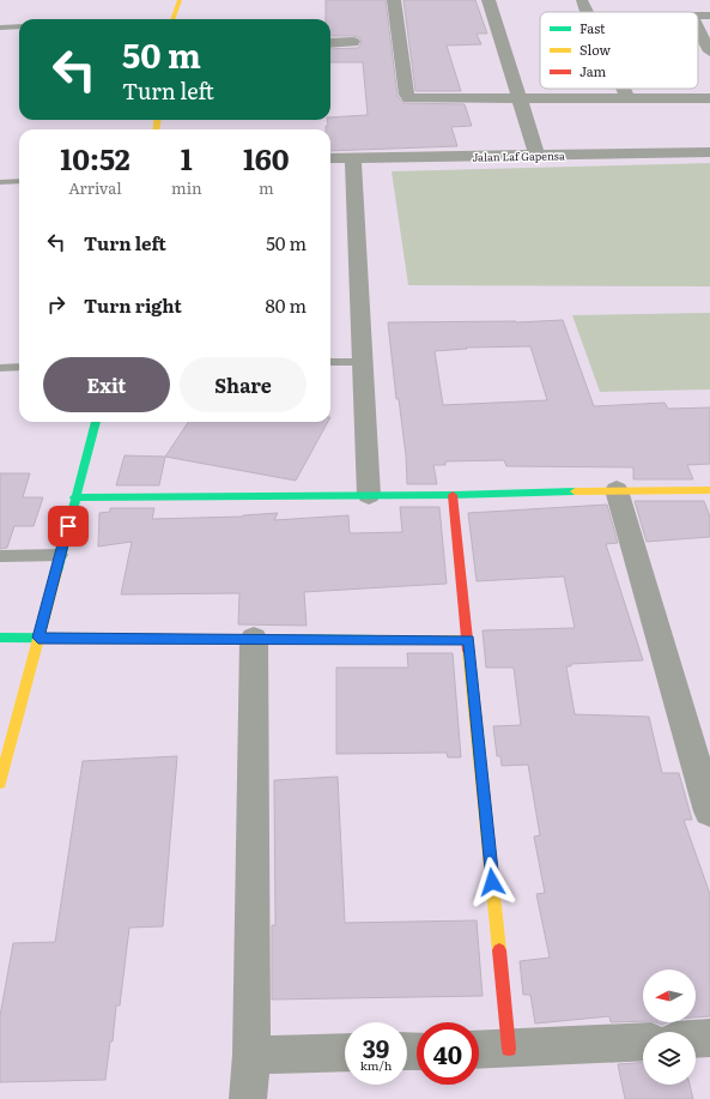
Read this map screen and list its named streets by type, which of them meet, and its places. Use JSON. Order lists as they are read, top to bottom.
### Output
{
  "streets": {
    "street": ["Jalan Laf Gapensa"]
  },
  "legend": ["Fast", "Slow", "Jam"],
  "north": "left",
  "page": {
    "turn": ["50 m", "Turn left"],
    "eta": [
      "10:52",
      "Arrival",
      "1",
      "min",
      "160",
      "m"
    ],
    "list": [
      {
        "name": "Turn left",
        "value": "50 m"
      },
      {
        "name": "Turn right",
        "value": "80 m"
      }
    ],
    "buttons": ["Exit", "Share"],
    "speed": "39 km/h",
    "limit": "40"
  }
}
